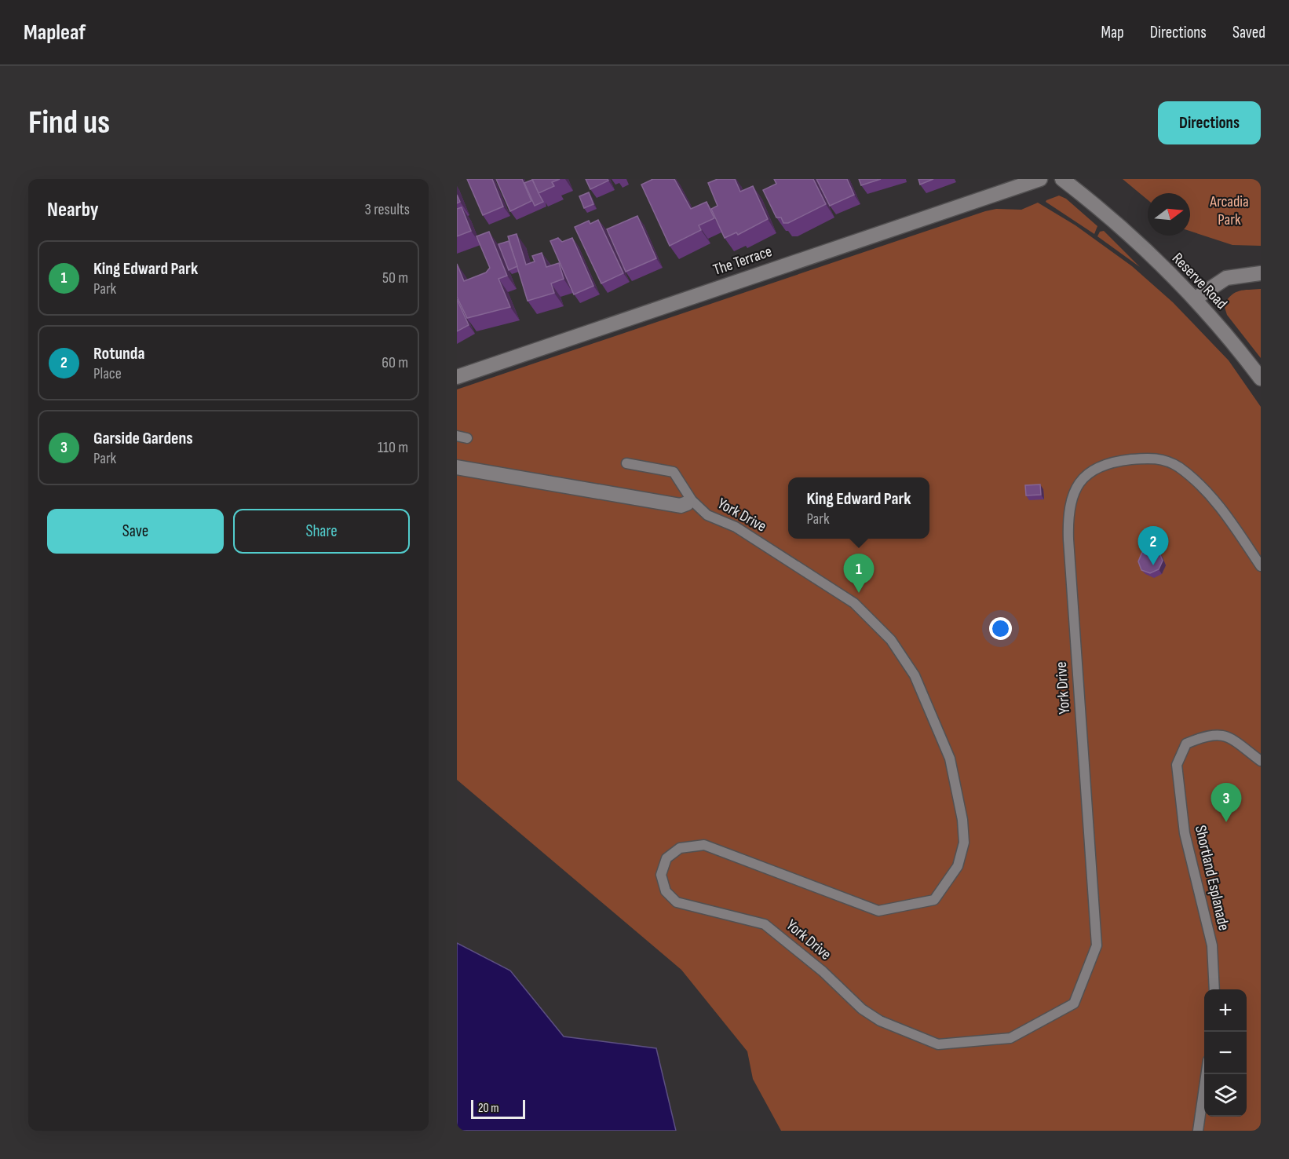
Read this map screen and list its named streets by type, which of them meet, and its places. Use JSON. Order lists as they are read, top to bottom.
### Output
{
  "streets": {
    "street": ["The Terrace", "Reserve Road"],
    "lane": ["York Drive", "Shortland Esplanade"]
  },
  "parks": ["Arcadia Park"],
  "scale_bar": "20 m",
  "north": "right",
  "page": {
    "header": "Mapleaf",
    "nav": ["Map", "Directions", "Saved"],
    "buttons": [
      "Directions",
      ["Save", "Share"]
    ],
    "title": "Find us",
    "heading": ["Nearby", "3 results"],
    "list": [
      {
        "mark": "1",
        "name": "King Edward Park",
        "note": "Park",
        "value": "50 m"
      },
      {
        "mark": "2",
        "name": "Rotunda",
        "note": "Place",
        "value": "60 m"
      },
      {
        "mark": "3",
        "name": "Garside Gardens",
        "note": "Park",
        "value": "110 m"
      }
    ],
    "popup": ["King Edward Park", "Park"],
    "pins": ["2", "1", "3"],
    "map_buttons": ["+", "−"],
    "scale": "20 m"
  }
}
